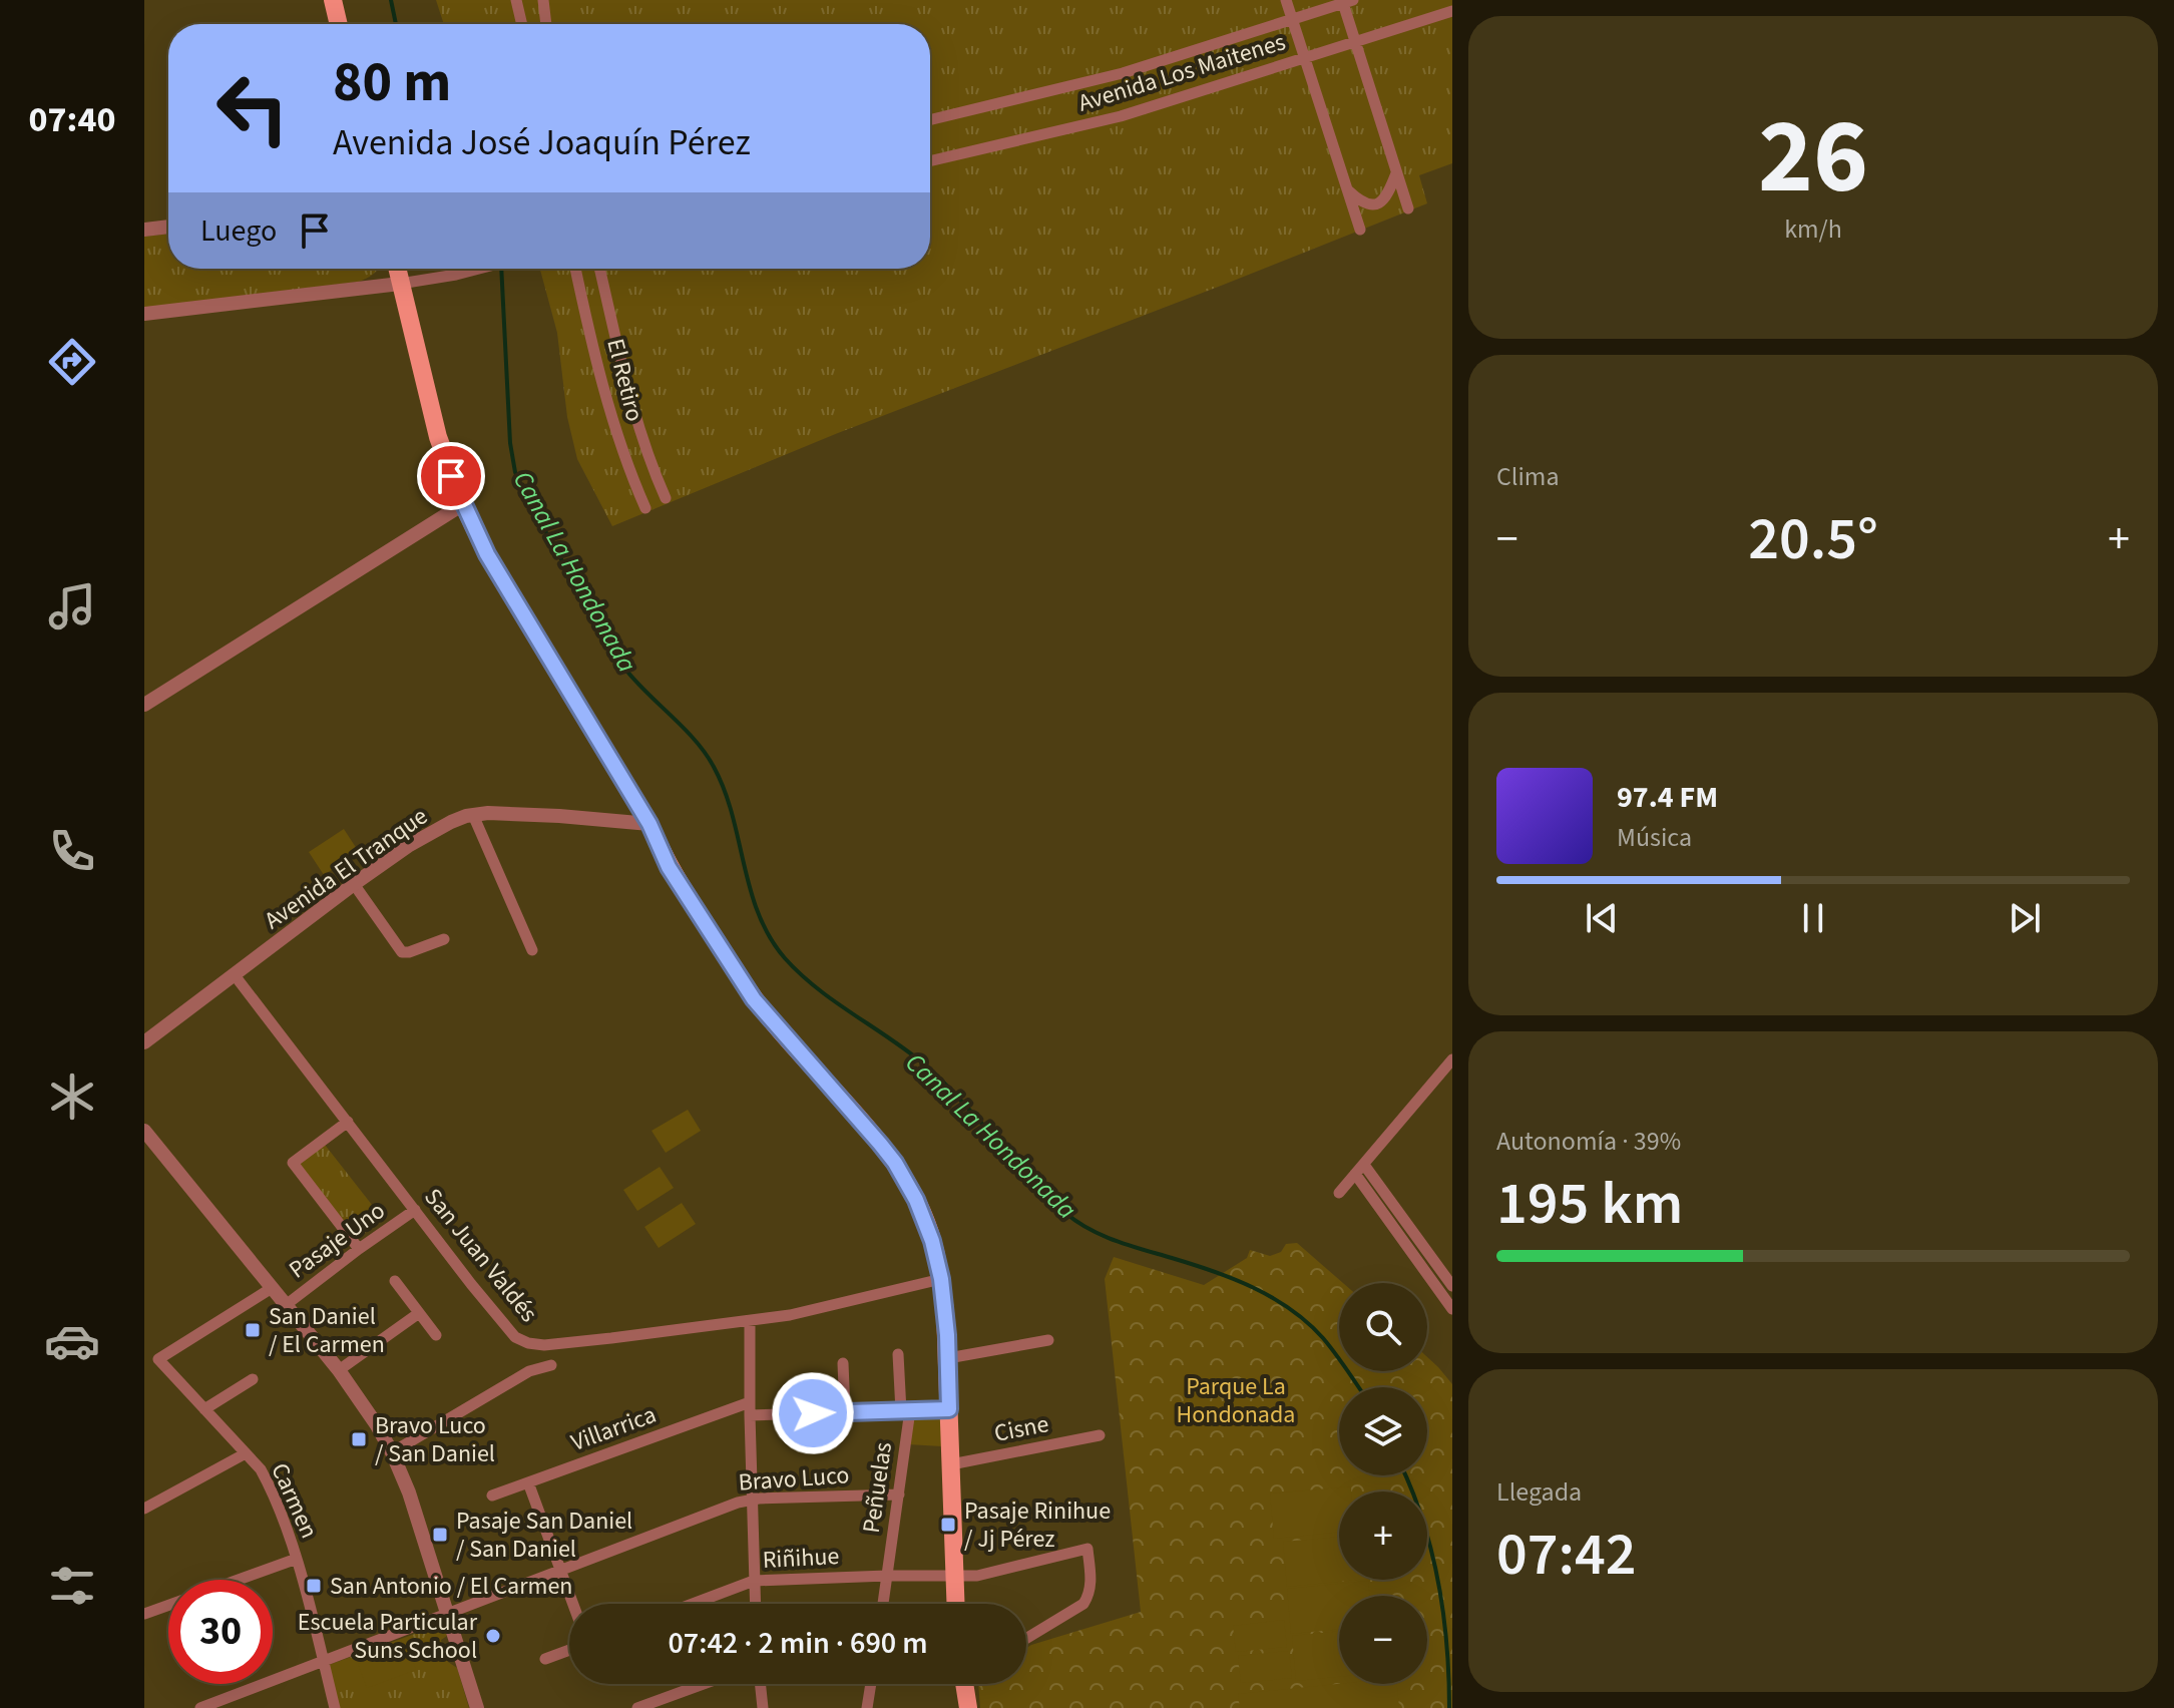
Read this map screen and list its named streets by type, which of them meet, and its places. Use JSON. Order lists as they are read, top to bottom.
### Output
{
  "streets": {
    "street": [
      "Avenida Los Maitenes",
      "El Retiro",
      "Avenida El Tranque",
      "Pasaje Uno",
      "San Juan Valdés",
      "Villarrica",
      "Cisne",
      "Bravo Luco",
      "Peñuelas",
      "Carmen",
      "Riñihue"
    ]
  },
  "crossings": [
    ["Avenida El Tranque", "San Juan Valdés"],
    ["Pasaje Uno", "San Juan Valdés"],
    ["Bravo Luco", "Peñuelas"],
    ["Bravo Luco", "Carmen"],
    ["Peñuelas", "Riñihue"]
  ],
  "water": ["Canal La Hondonada"],
  "parks": ["Parque La Hondonada"],
  "places": {
    "transit": [
      "San Daniel / El Carmen",
      "Bravo Luco / San Daniel",
      "Pasaje Rinihue / Jj Pérez",
      "Pasaje San Daniel / San Daniel",
      "San Antonio / El Carmen"
    ],
    "other": ["Escuela Particular Suns School"]
  },
  "page": {
    "tabs": "07:40",
    "tile": [
      ["26", "km/h"],
      "Clima",
      ["Autonomía · 39%", "195 km"],
      ["Llegada", "07:42"]
    ],
    "turn": ["80 m", "Avenida José Joaquín Pérez"],
    "then": "Luego",
    "heat": ["−", "20.5°", "+"],
    "song": ["97.4 FM", "Música"],
    "map_buttons": ["+", "−"],
    "limit": "30",
    "trip": "07:42 · 2 min · 690 m"
  }
}
